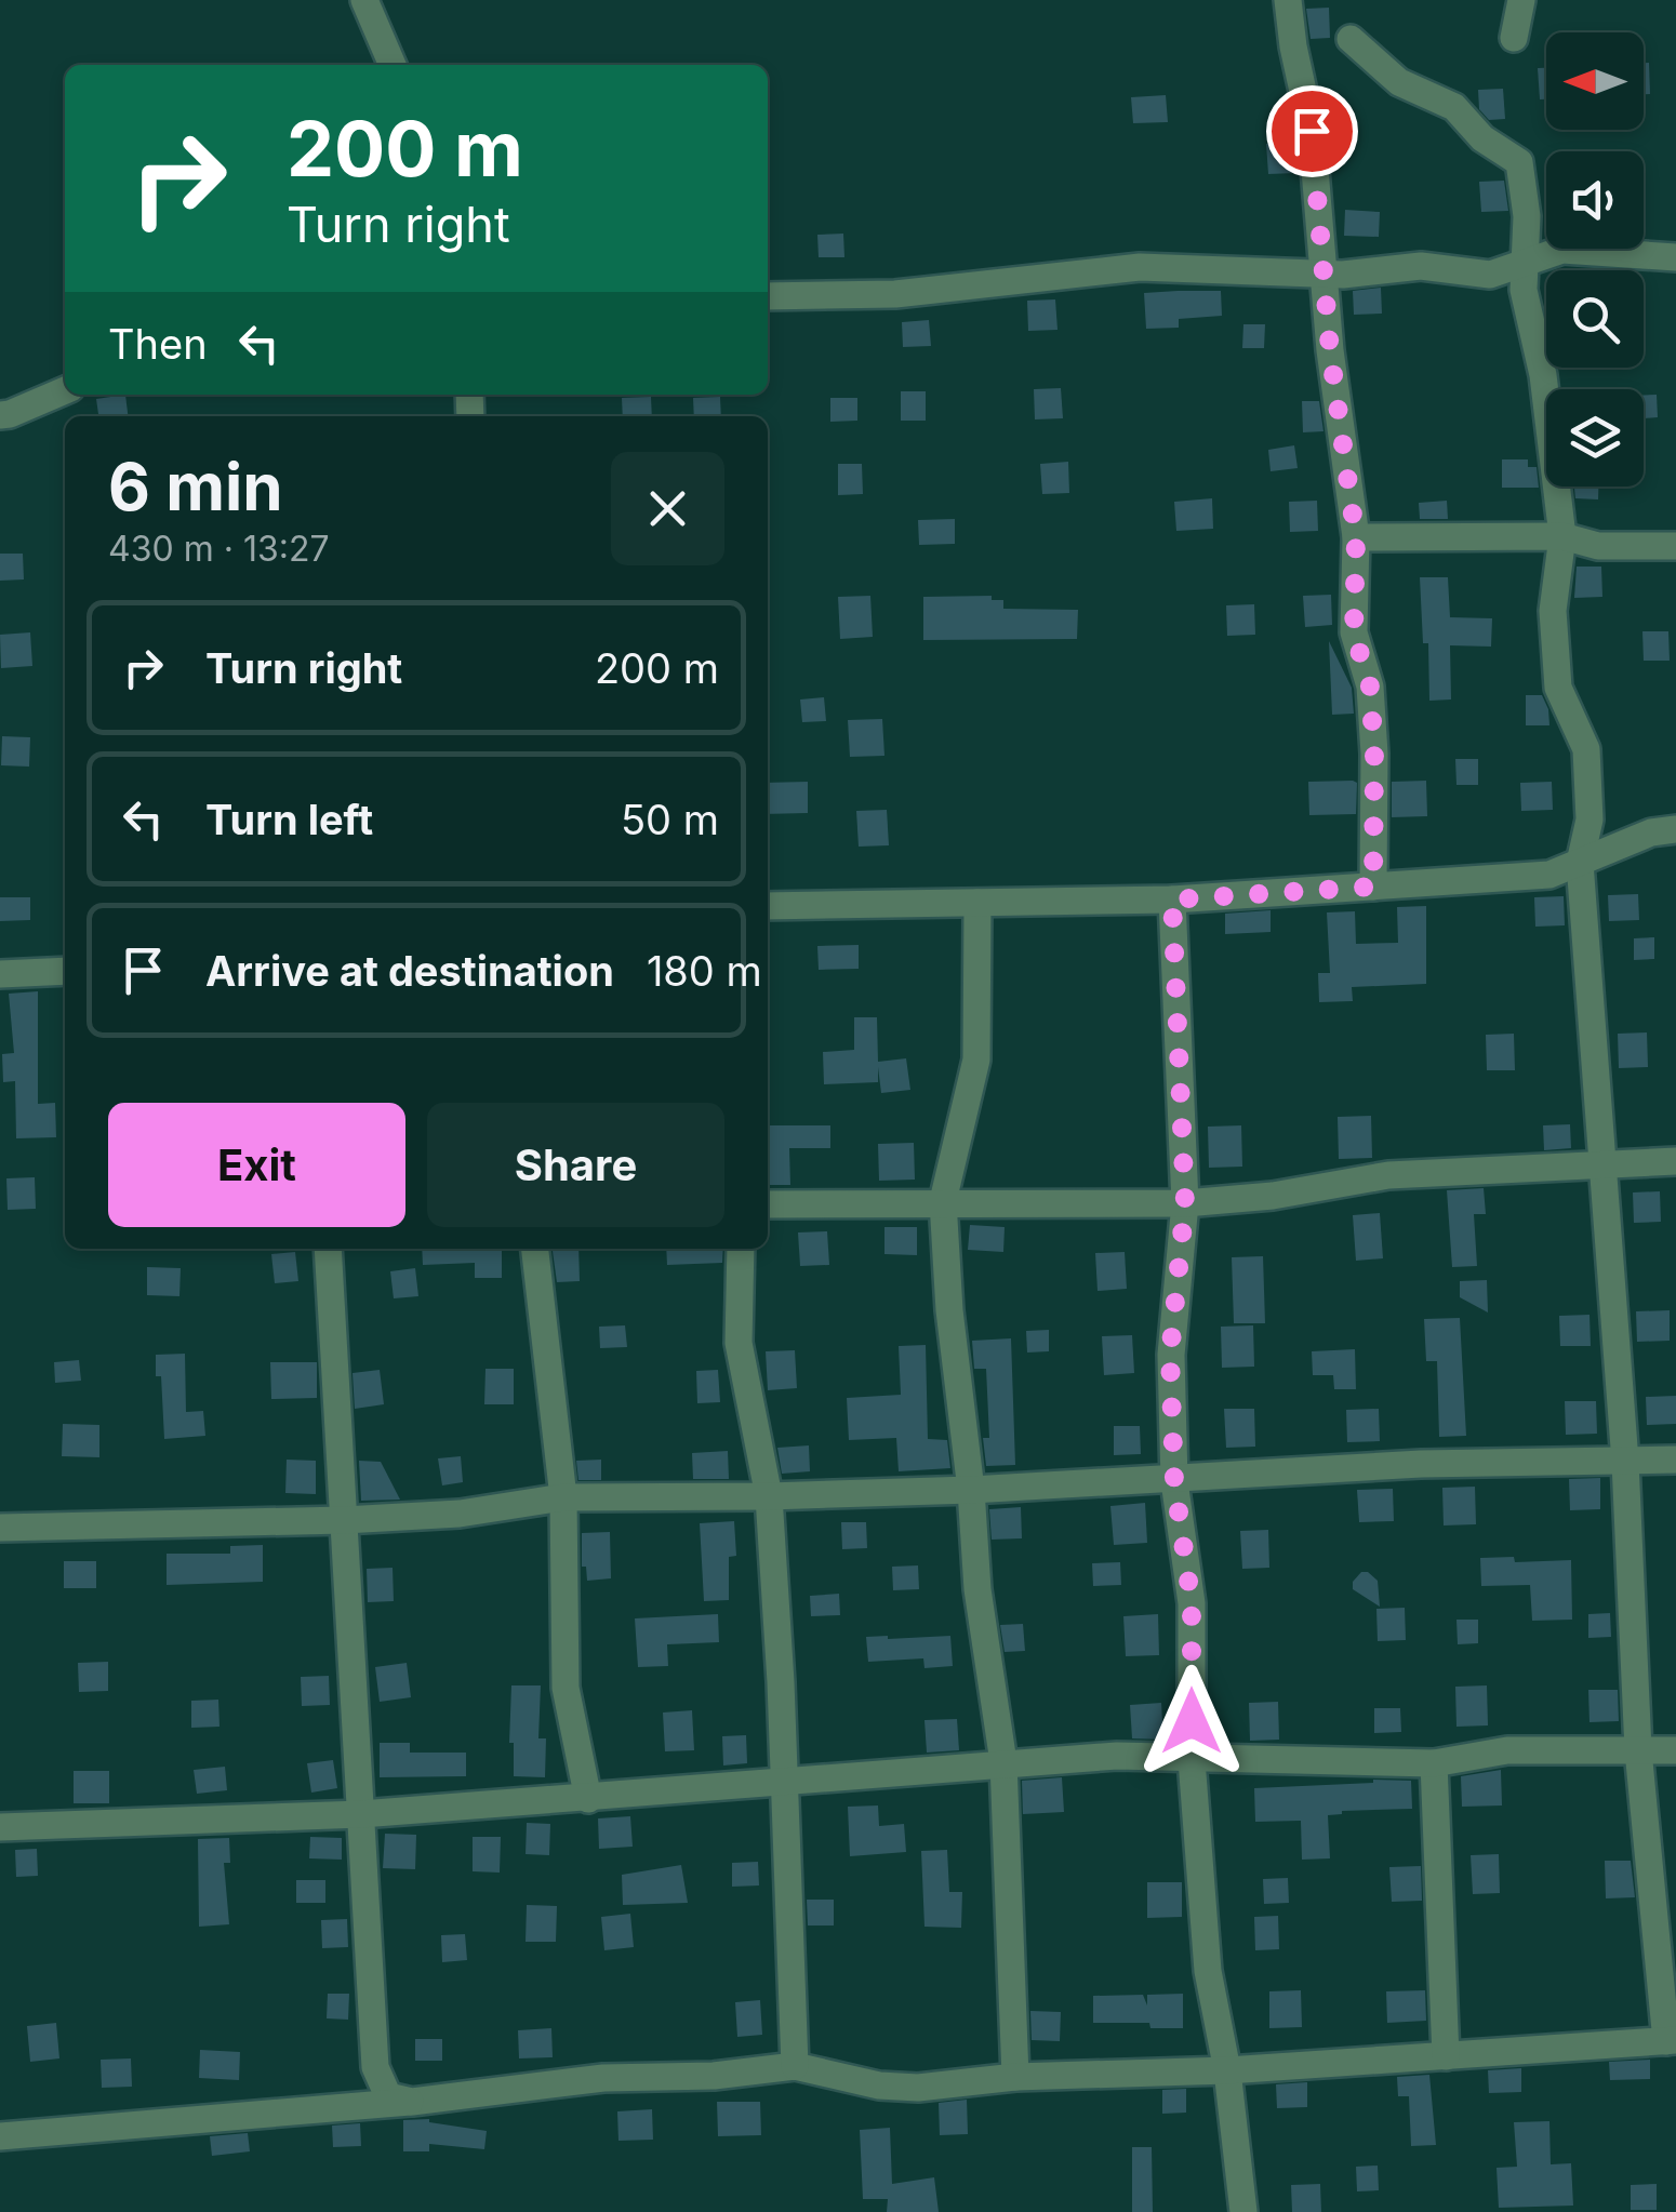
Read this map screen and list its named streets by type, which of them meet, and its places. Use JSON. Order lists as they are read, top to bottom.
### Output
{
  "north": "left",
  "page": {
    "turn": ["200 m", "Turn right"],
    "then": "Then",
    "heading": ["6 min", "430 m · 13:27"],
    "list": [
      {
        "name": "Turn right",
        "value": "200 m"
      },
      {
        "name": "Turn left",
        "value": "50 m"
      },
      {
        "name": "Arrive at destination",
        "value": "180 m"
      }
    ],
    "buttons": ["Exit", "Share"]
  }
}
